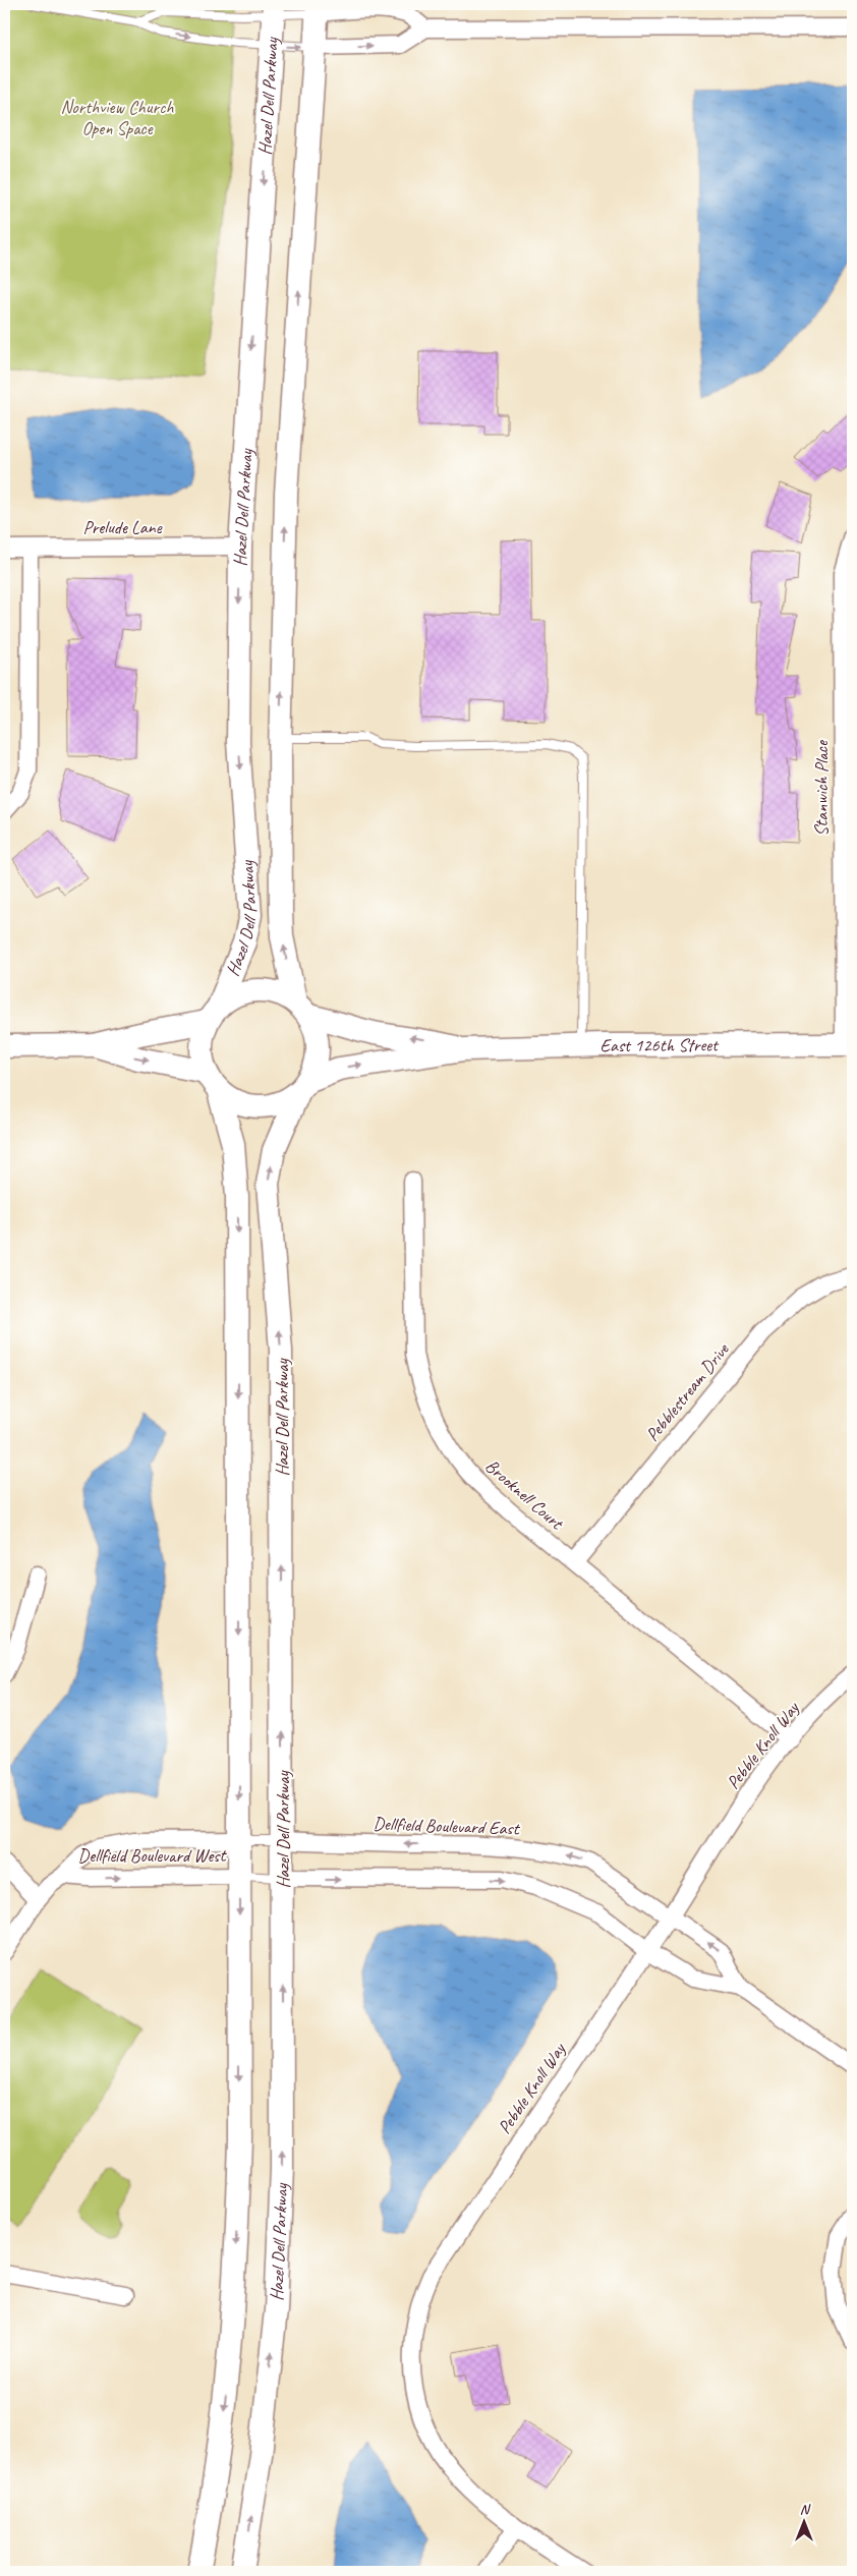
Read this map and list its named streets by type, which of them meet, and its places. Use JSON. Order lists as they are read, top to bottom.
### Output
{
  "streets": {
    "main road": ["Hazel Dell Parkway", "East 126th Street"],
    "street": [
      "Prelude Lane",
      "Stanwich Place",
      "Pebblestream Drive",
      "Brooknell Court",
      "Pebble Knoll Way",
      "Dellfield Boulevard East",
      "Dellfield Boulevard West"
    ]
  },
  "crossings": [
    ["Hazel Dell Parkway", "Prelude Lane"],
    ["Hazel Dell Parkway", "East 126th Street"],
    ["Hazel Dell Parkway", "Dellfield Boulevard East"],
    ["Stanwich Place", "East 126th Street"],
    ["Pebblestream Drive", "Brooknell Court"],
    ["Brooknell Court", "Pebble Knoll Way"],
    ["Pebble Knoll Way", "Dellfield Boulevard East"]
  ],
  "parks": ["Northview Church Open Space"],
  "north": "top"
}
